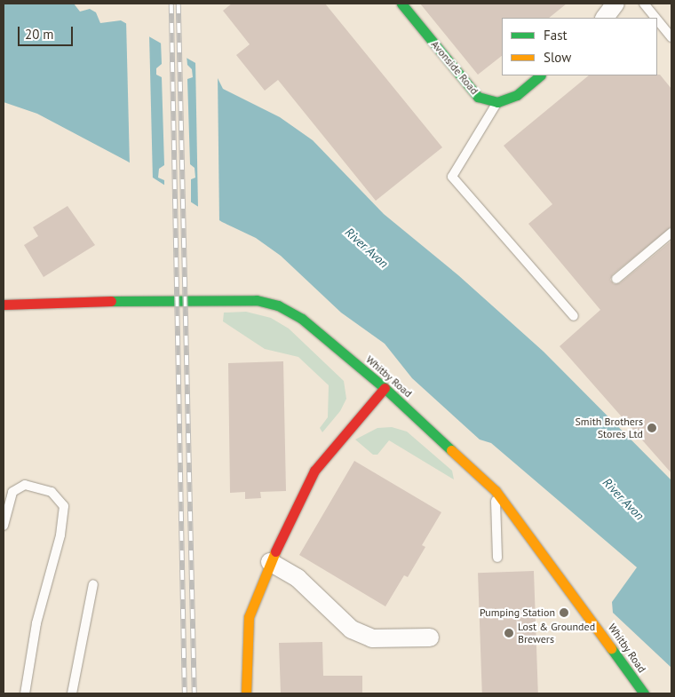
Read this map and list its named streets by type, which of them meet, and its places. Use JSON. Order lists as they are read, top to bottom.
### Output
{
  "streets": {
    "street": ["Avonside Road", "Whitby Road"]
  },
  "water": ["River Avon"],
  "places": ["Smith Brothers Stores Ltd", "Pumping Station", "Lost & Grounded Brewers"],
  "legend": ["Fast", "Slow"],
  "scale_bar": "20 m"
}
